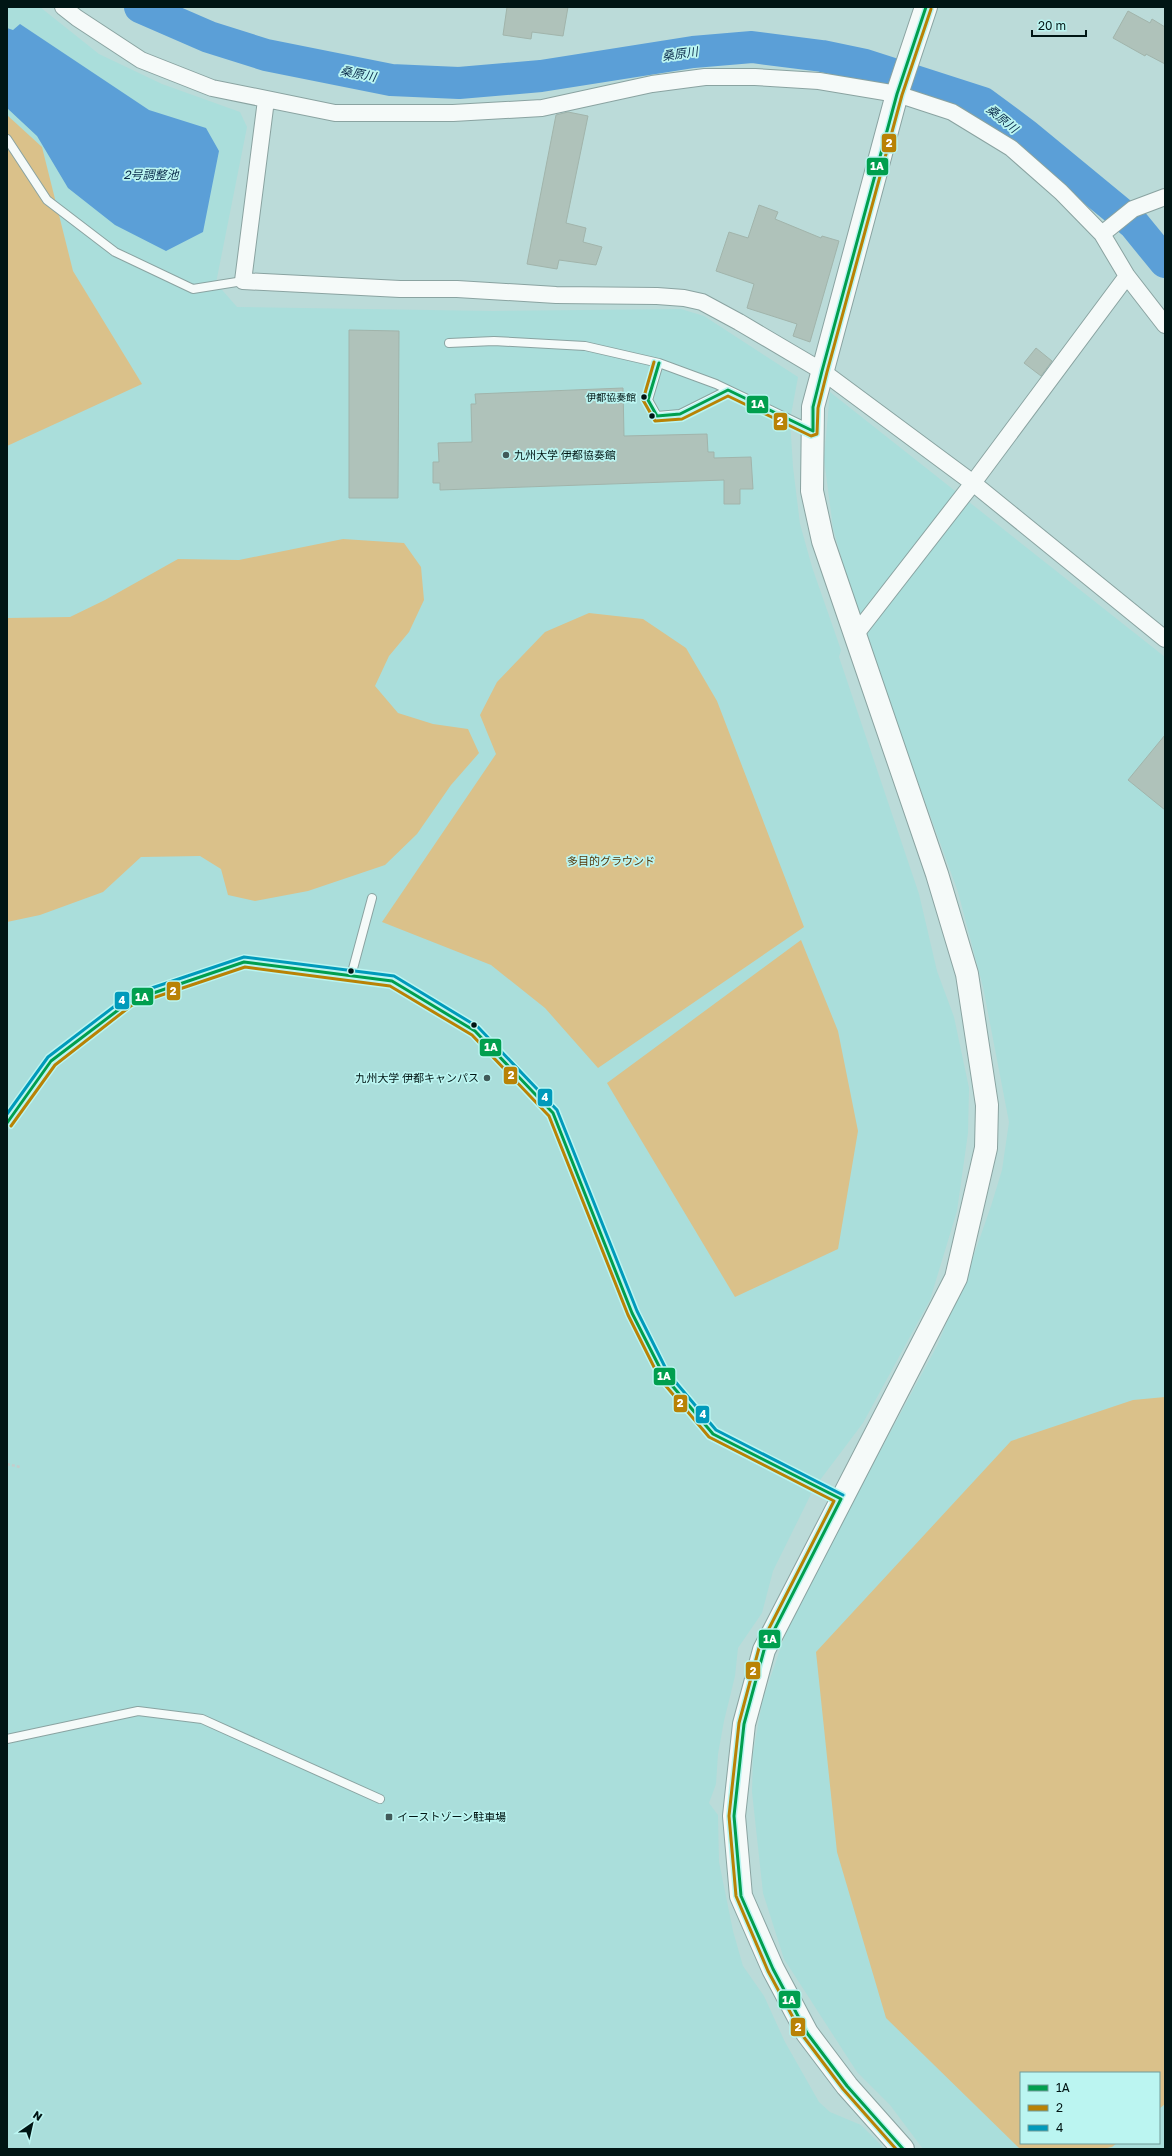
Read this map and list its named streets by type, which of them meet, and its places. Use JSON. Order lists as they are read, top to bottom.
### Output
{
  "water": ["桑原川", "2号調整池"],
  "parks": ["多目的グラウンド"],
  "places": {
    "other": ["伊都協奏館", "九州大学 伊都協奏館", "九州大学 伊都キャンパス"],
    "transit": ["イーストゾーン駐車場"]
  },
  "lines": ["transit line 1A", "transit line 2", "transit line 4"],
  "legend": ["1A", "2", "4"],
  "scale_bar": "20 m",
  "north": "top right"
}
